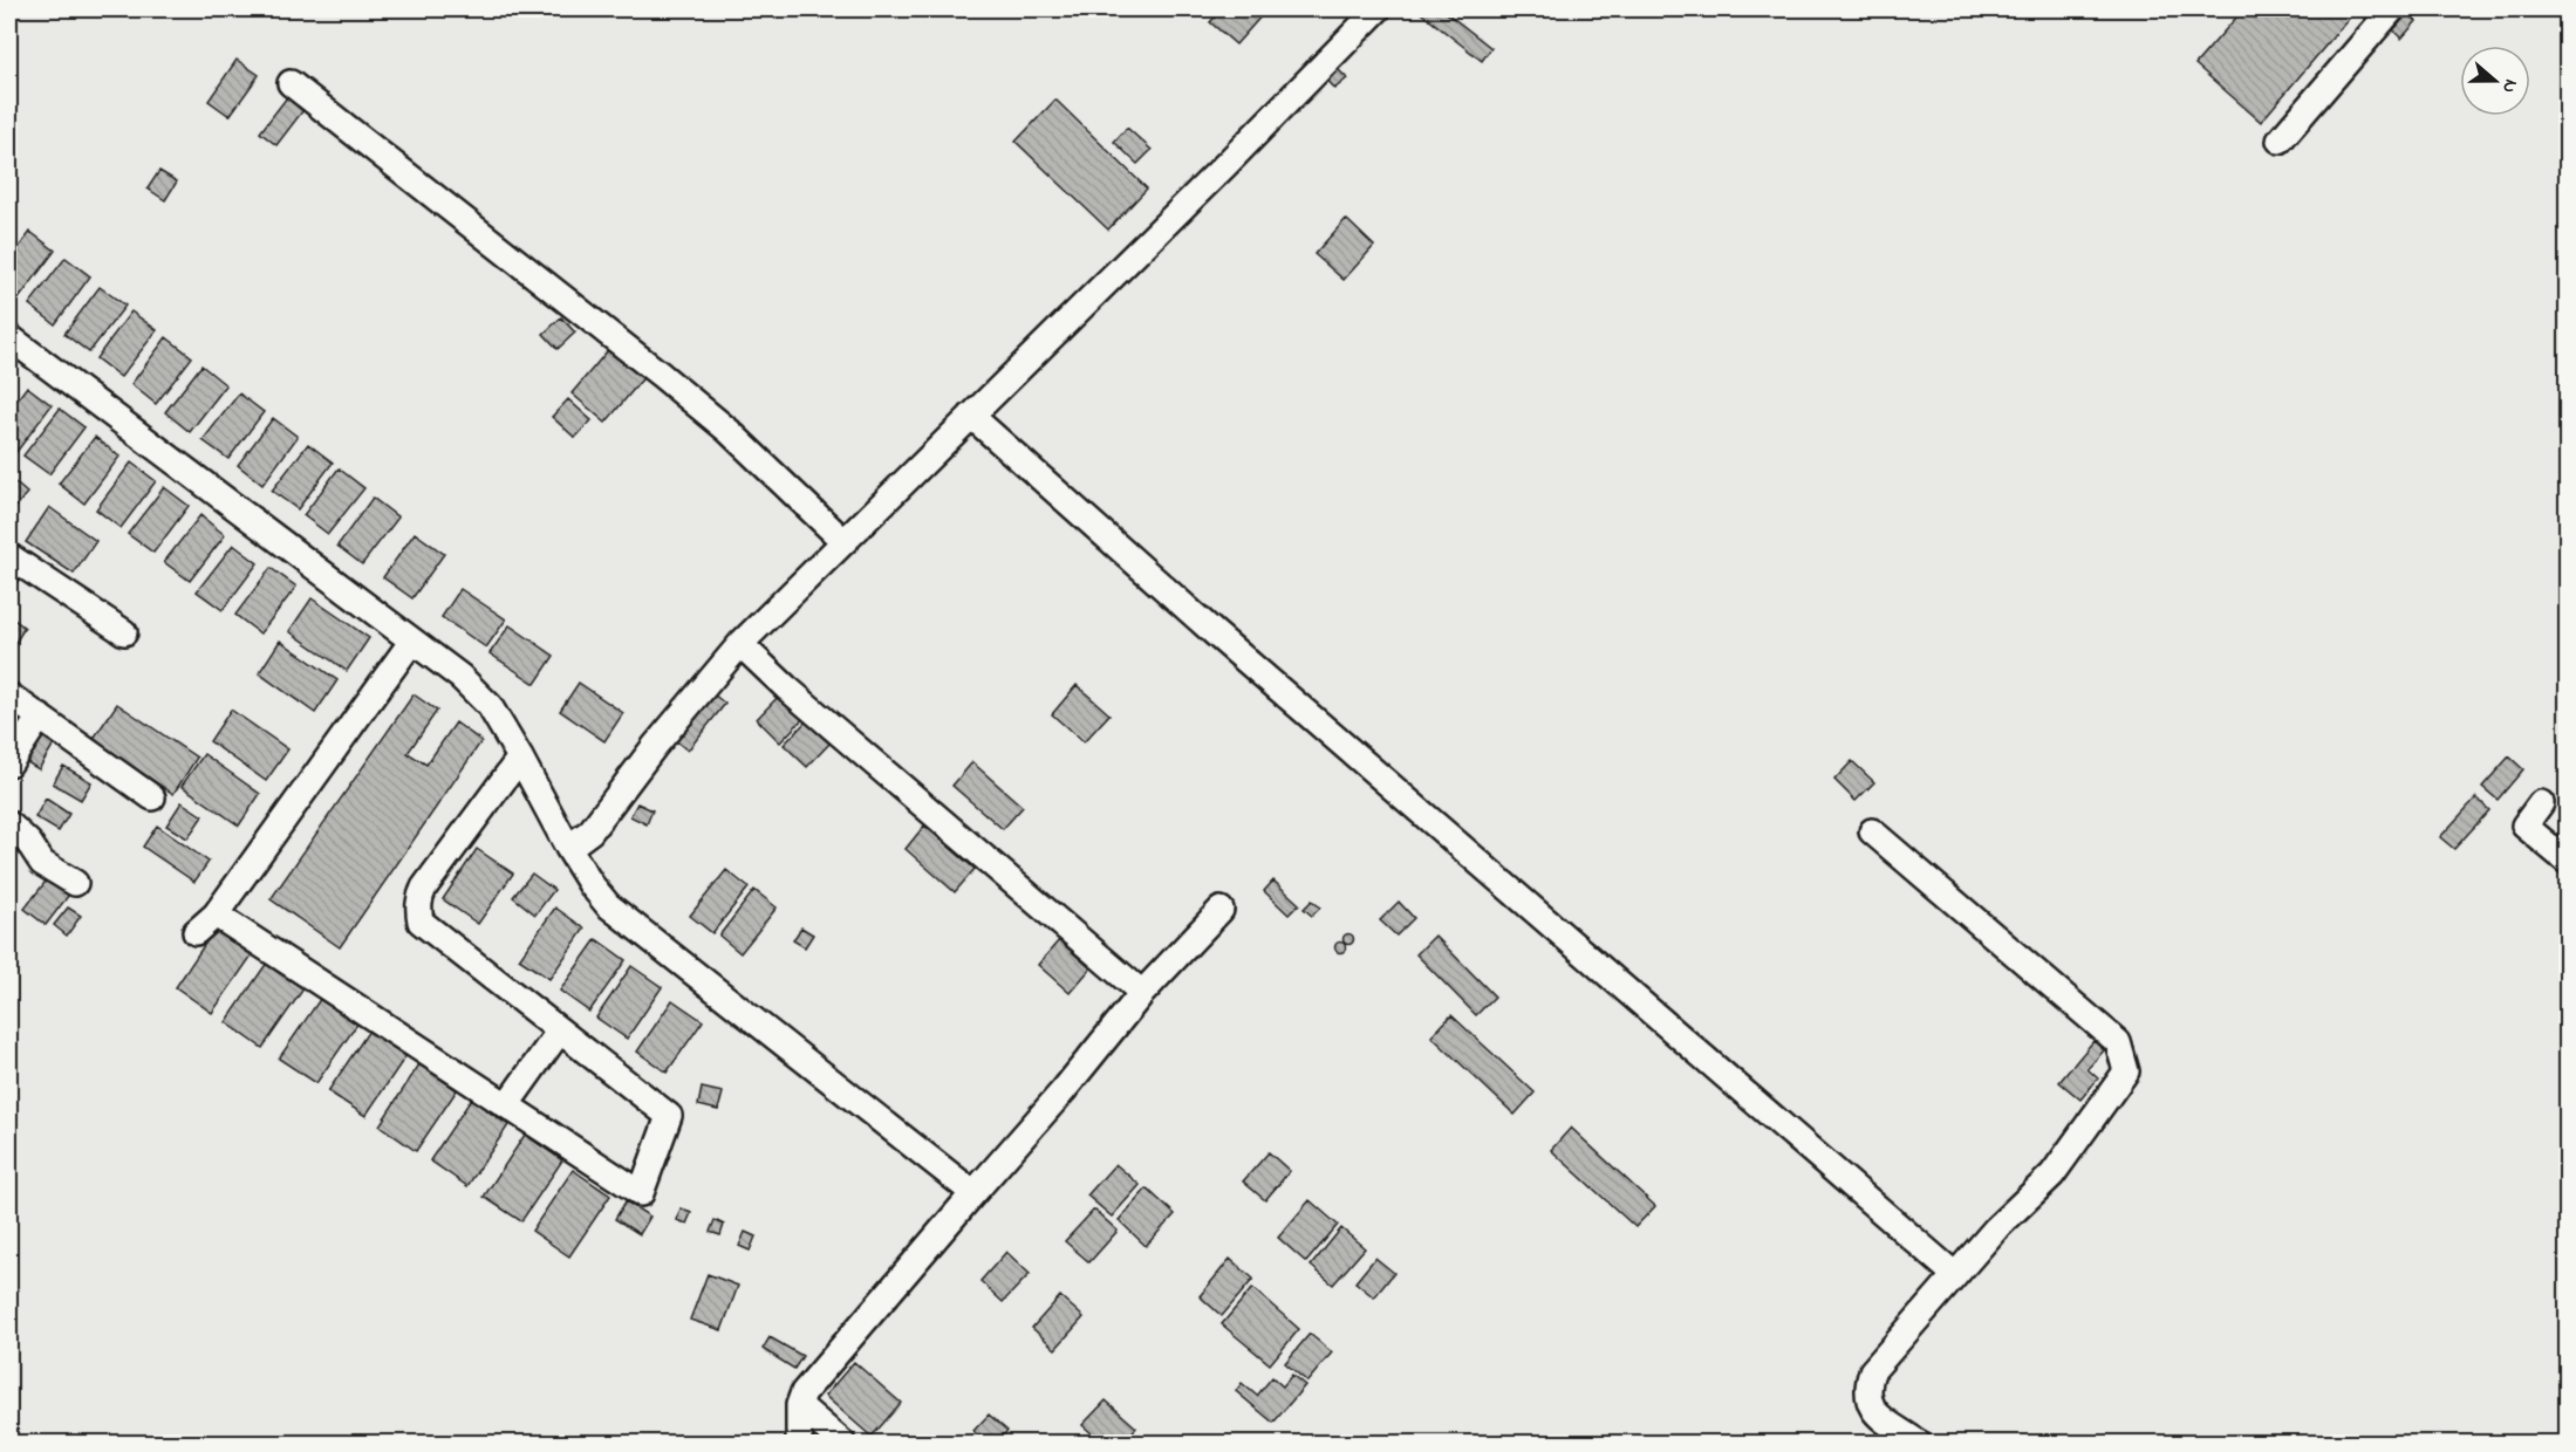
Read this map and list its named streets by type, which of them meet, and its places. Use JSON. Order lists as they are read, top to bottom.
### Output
{
  "north": "right"
}
